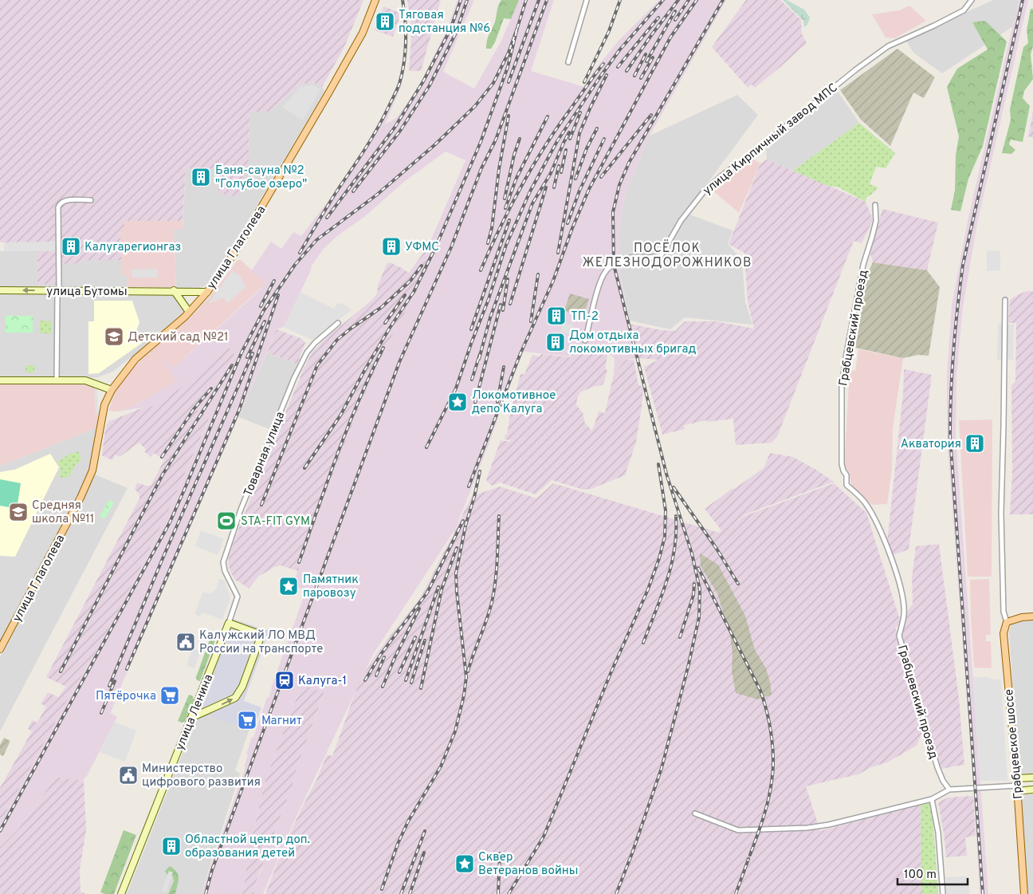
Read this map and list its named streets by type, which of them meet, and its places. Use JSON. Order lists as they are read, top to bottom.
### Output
{
  "streets": {
    "main road": [
      "улица Глаголева",
      "улица Бутомы",
      "улица Ленина",
      "Грабцевское шоссе"
    ],
    "street": ["улица Кирпичный завод МПС", "Грабцевский проезд", "Товарная улица"]
  },
  "crossings": [
    ["улица Глаголева", "улица Бутомы"],
    ["Товарная улица", "улица Ленина"]
  ],
  "districts": ["ПОСЁЛОК ЖЕЛЕЗНОДОРОЖНИКОВ"],
  "places": {
    "building": [
      "Тяговая подстанция №6",
      "Баня-сауна №2 \"Голубое озеро\"",
      "Калугарегионгаз",
      "УФМС",
      "ТП-2",
      "Дом отдыха локомотивных бригад",
      "Акватория",
      "Областной центр доп. образования детей"
    ],
    "school or university": ["Детский сад №21", "Средняя школа №11"],
    "place": ["Локомотивное депо Калуга", "Памятник паровозу", "Сквер Ветеранов войны"],
    "sports": ["STA-FIT GYM"],
    "public building": ["Калужский ЛО МВД России на транспорте", "Министерство цифрового развития"],
    "station": ["Калуга-1"],
    "supermarket": ["Пятёрочка", "Магнит"]
  },
  "scale_bar": "100 m"
}
